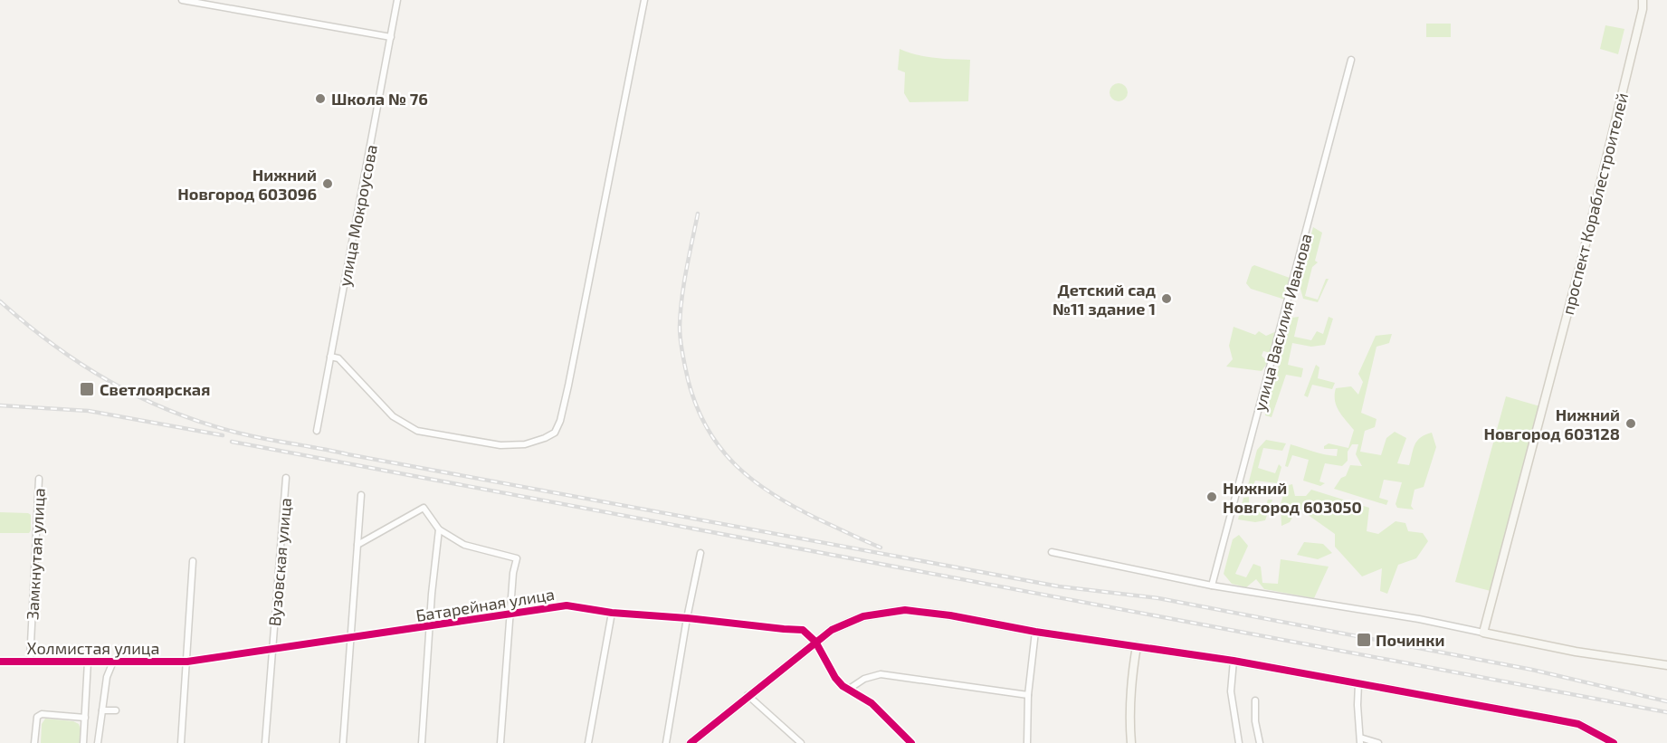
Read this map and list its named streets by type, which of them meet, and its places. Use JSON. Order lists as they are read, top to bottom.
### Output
{
  "streets": {
    "street": [
      "проспект Кораблестроителей",
      "улица Мокроусова",
      "улица Василия Иванова",
      "Замкнутая улица",
      "Вузовская улица",
      "Батарейная улица",
      "Холмистая улица"
    ]
  },
  "crossings": [
    ["Замкнутая улица", "Холмистая улица"],
    ["Вузовская улица", "Батарейная улица"],
    ["Батарейная улица", "Холмистая улица"]
  ],
  "places": {
    "other": [
      "Школа № 76",
      "Нижний Новгород 603096",
      "Детский сад №11 здание 1",
      "Нижний Новгород 603128",
      "Нижний Новгород 603050"
    ],
    "transit": ["Светлоярская", "Починки"]
  }
}
